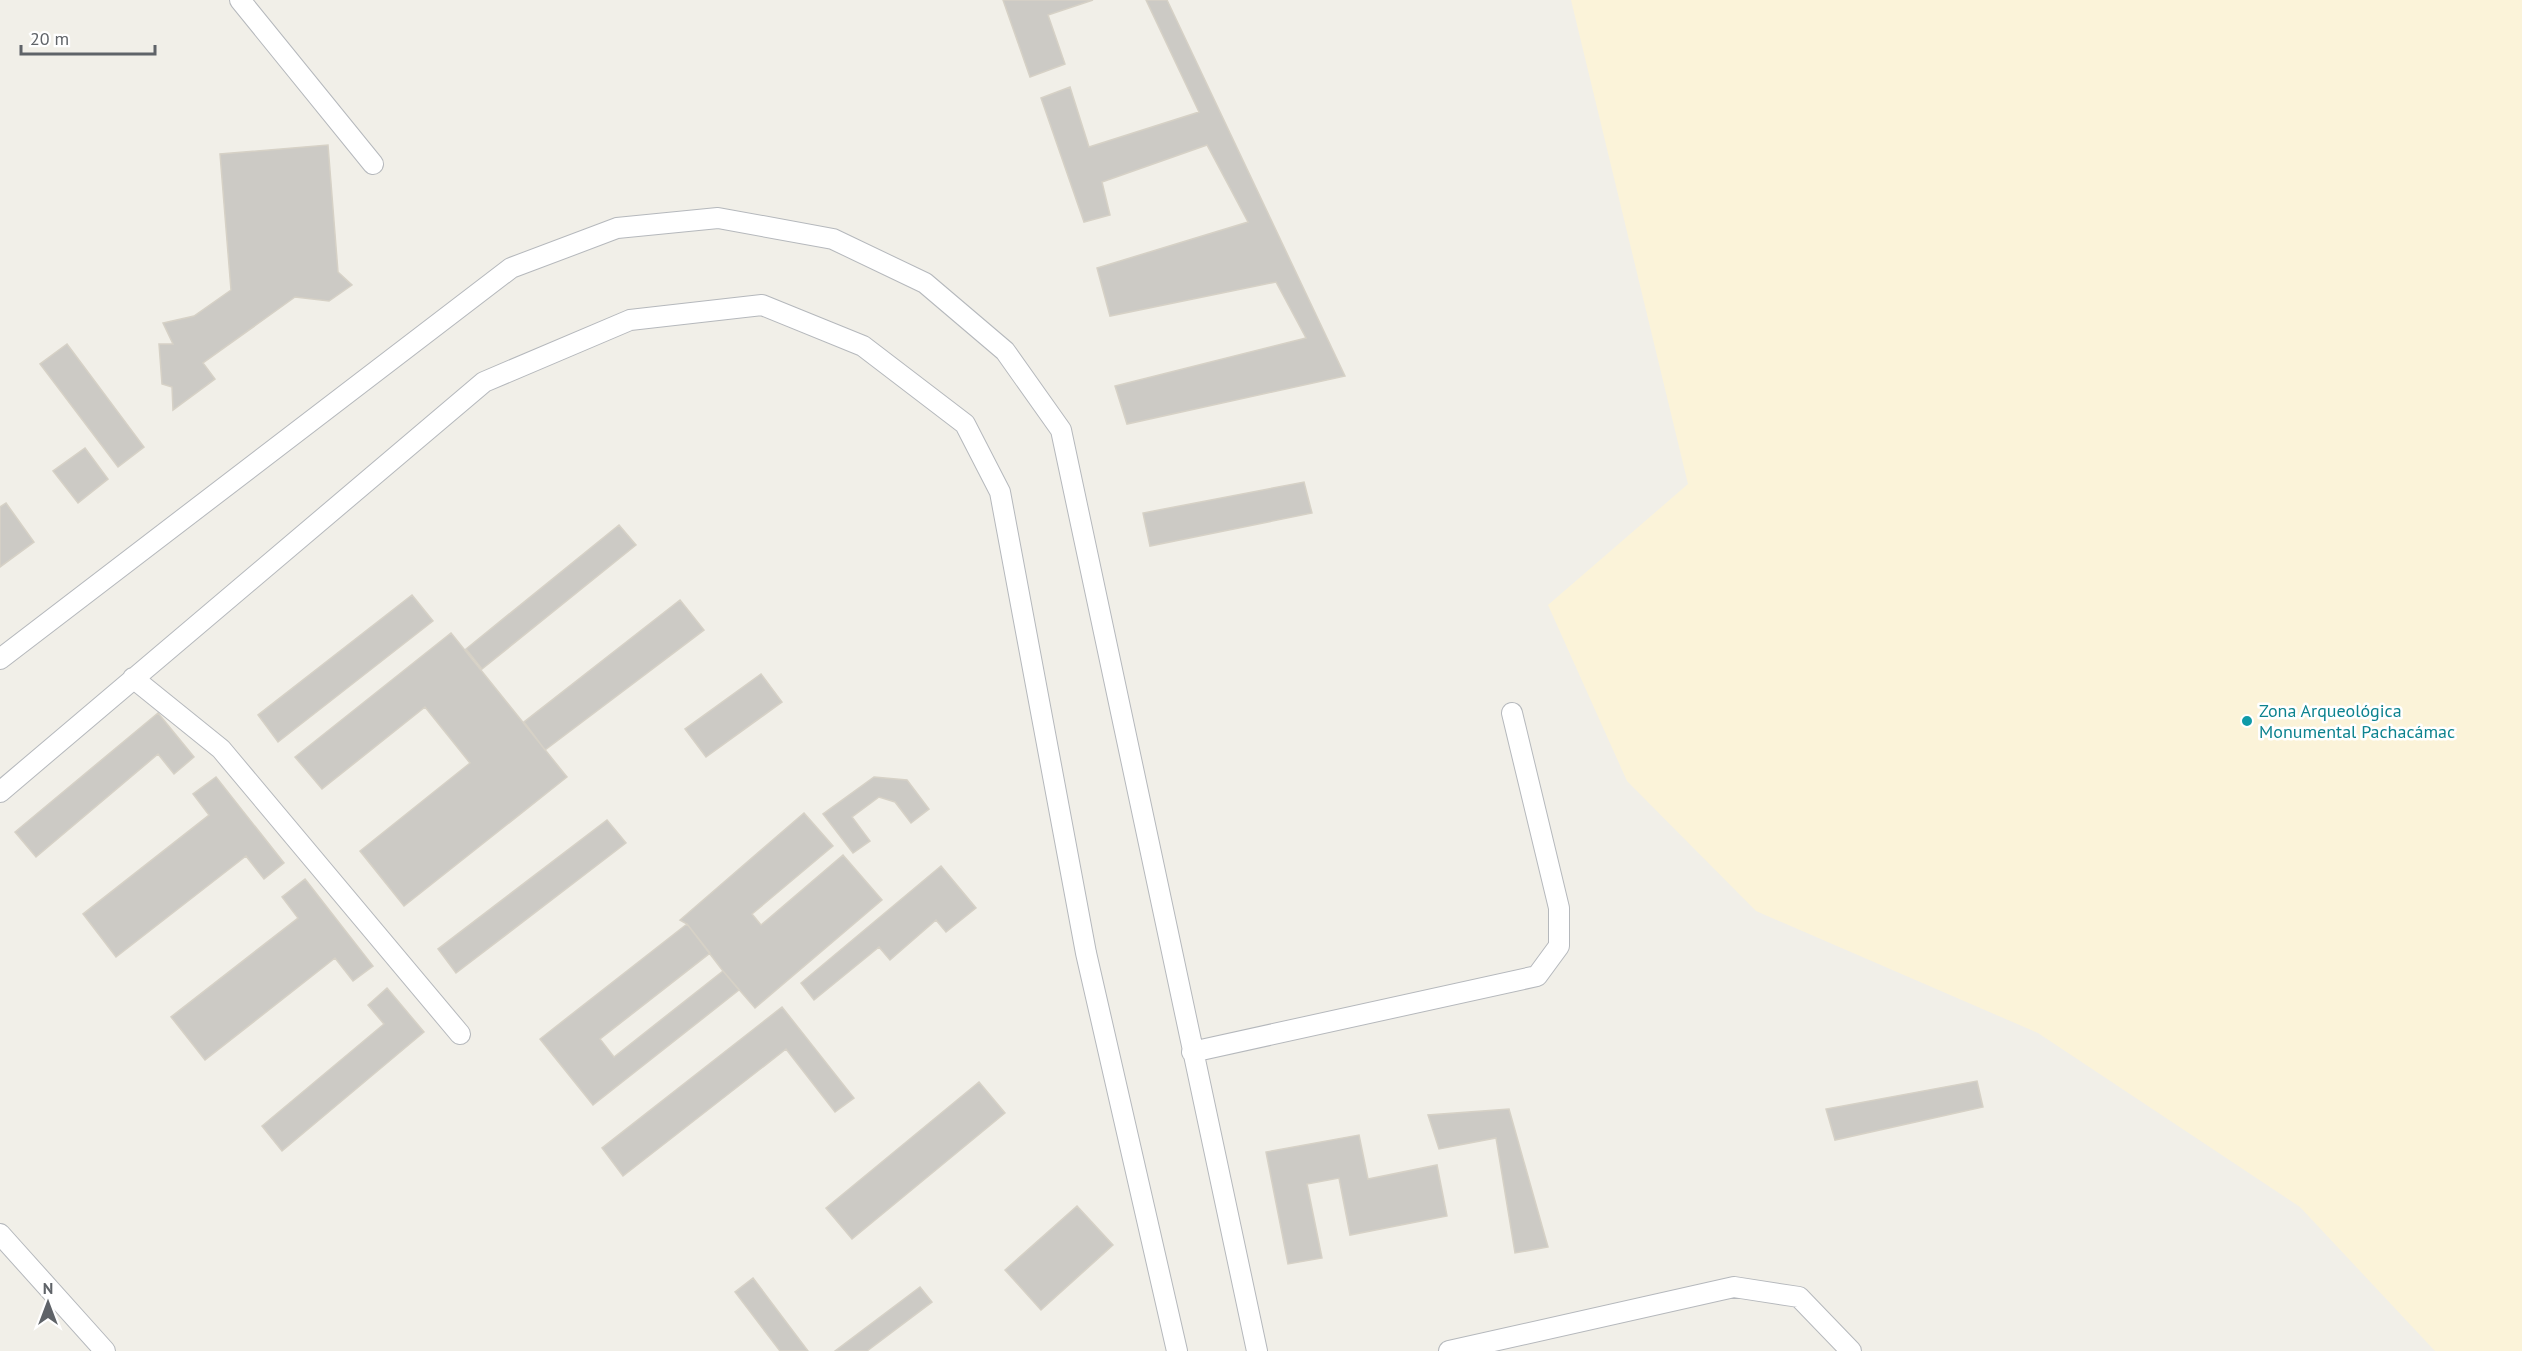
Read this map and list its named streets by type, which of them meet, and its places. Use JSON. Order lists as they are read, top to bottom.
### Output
{
  "places": ["Zona Arqueológica Monumental Pachacámac"],
  "scale_bar": "20 m",
  "north": "top"
}
